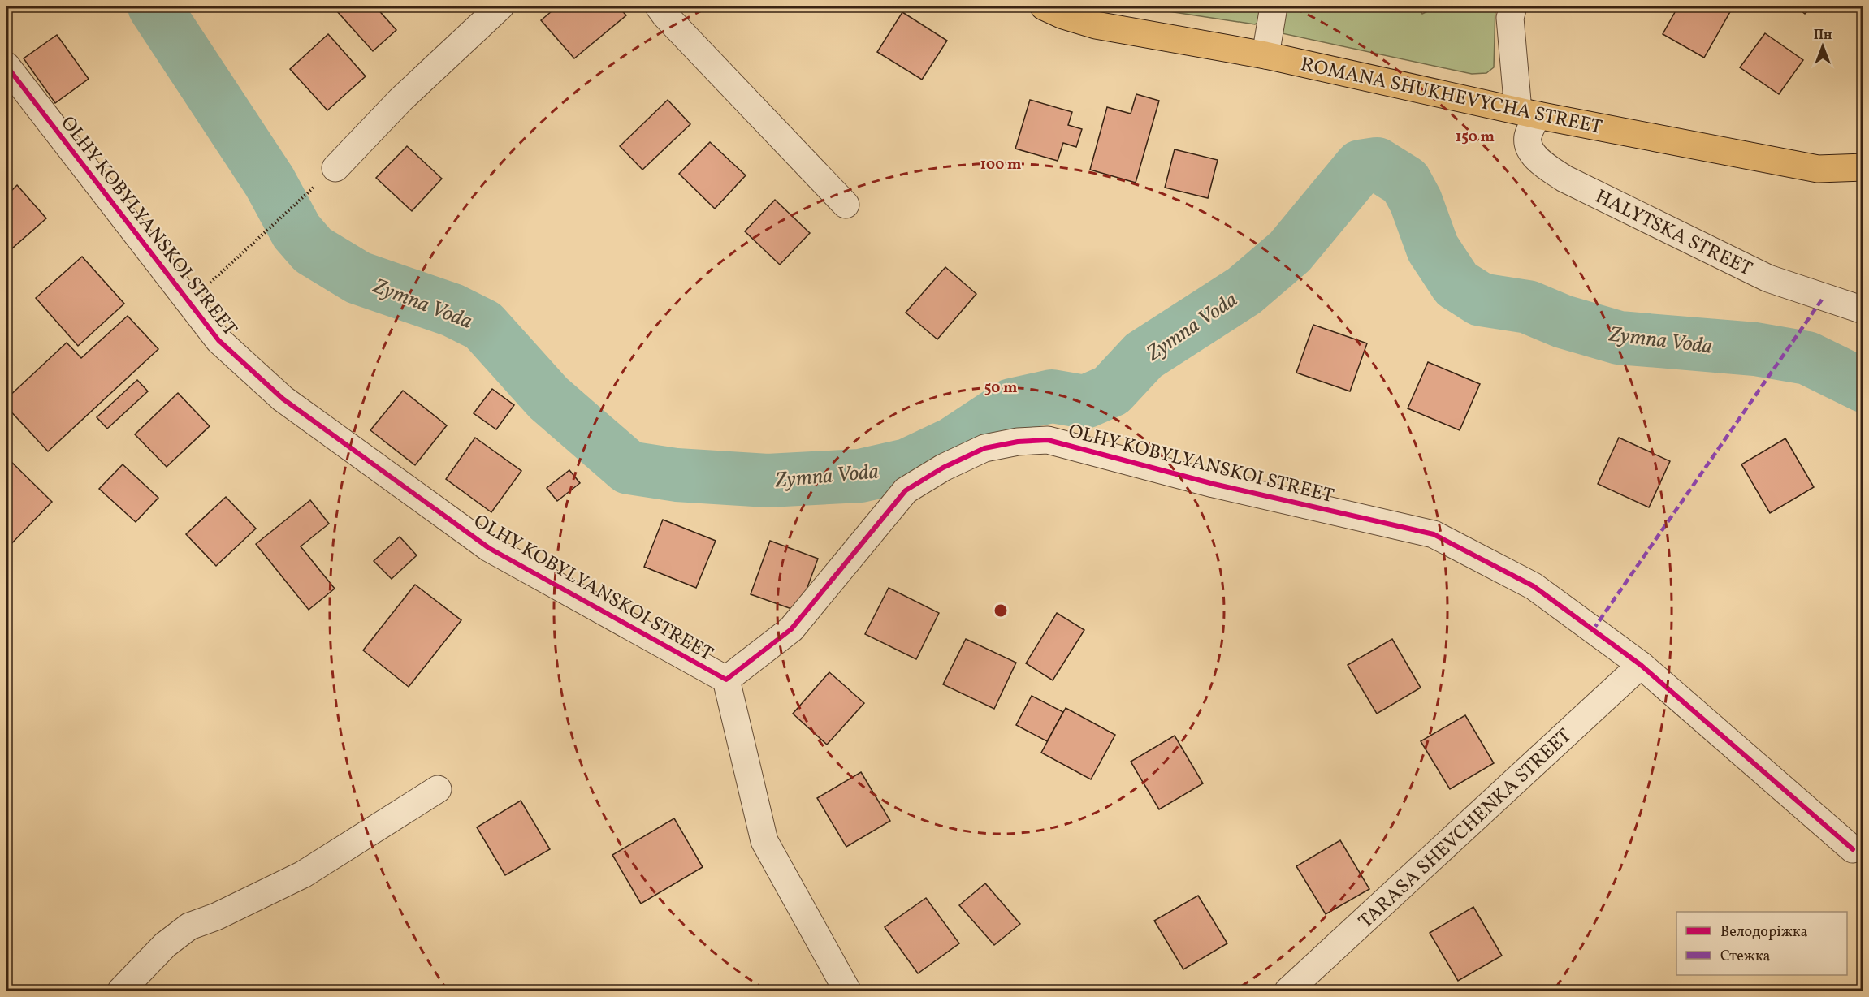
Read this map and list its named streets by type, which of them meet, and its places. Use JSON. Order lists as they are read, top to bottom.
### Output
{
  "streets": {
    "main road": ["ROMANA SHUKHEVYCHA STREET"],
    "street": ["OLHY KOBYLYANSKOI STREET", "HALYTSKA STREET", "TARASA SHEVCHENKA STREET"]
  },
  "crossings": [
    ["ROMANA SHUKHEVYCHA STREET", "HALYTSKA STREET"],
    ["OLHY KOBYLYANSKOI STREET", "TARASA SHEVCHENKA STREET"]
  ],
  "water": ["Zymna Voda"],
  "legend": ["Велодоріжка", "Стежка"],
  "north": "top",
  "rings": ["150 m", "100 m", "50 m"]
}
